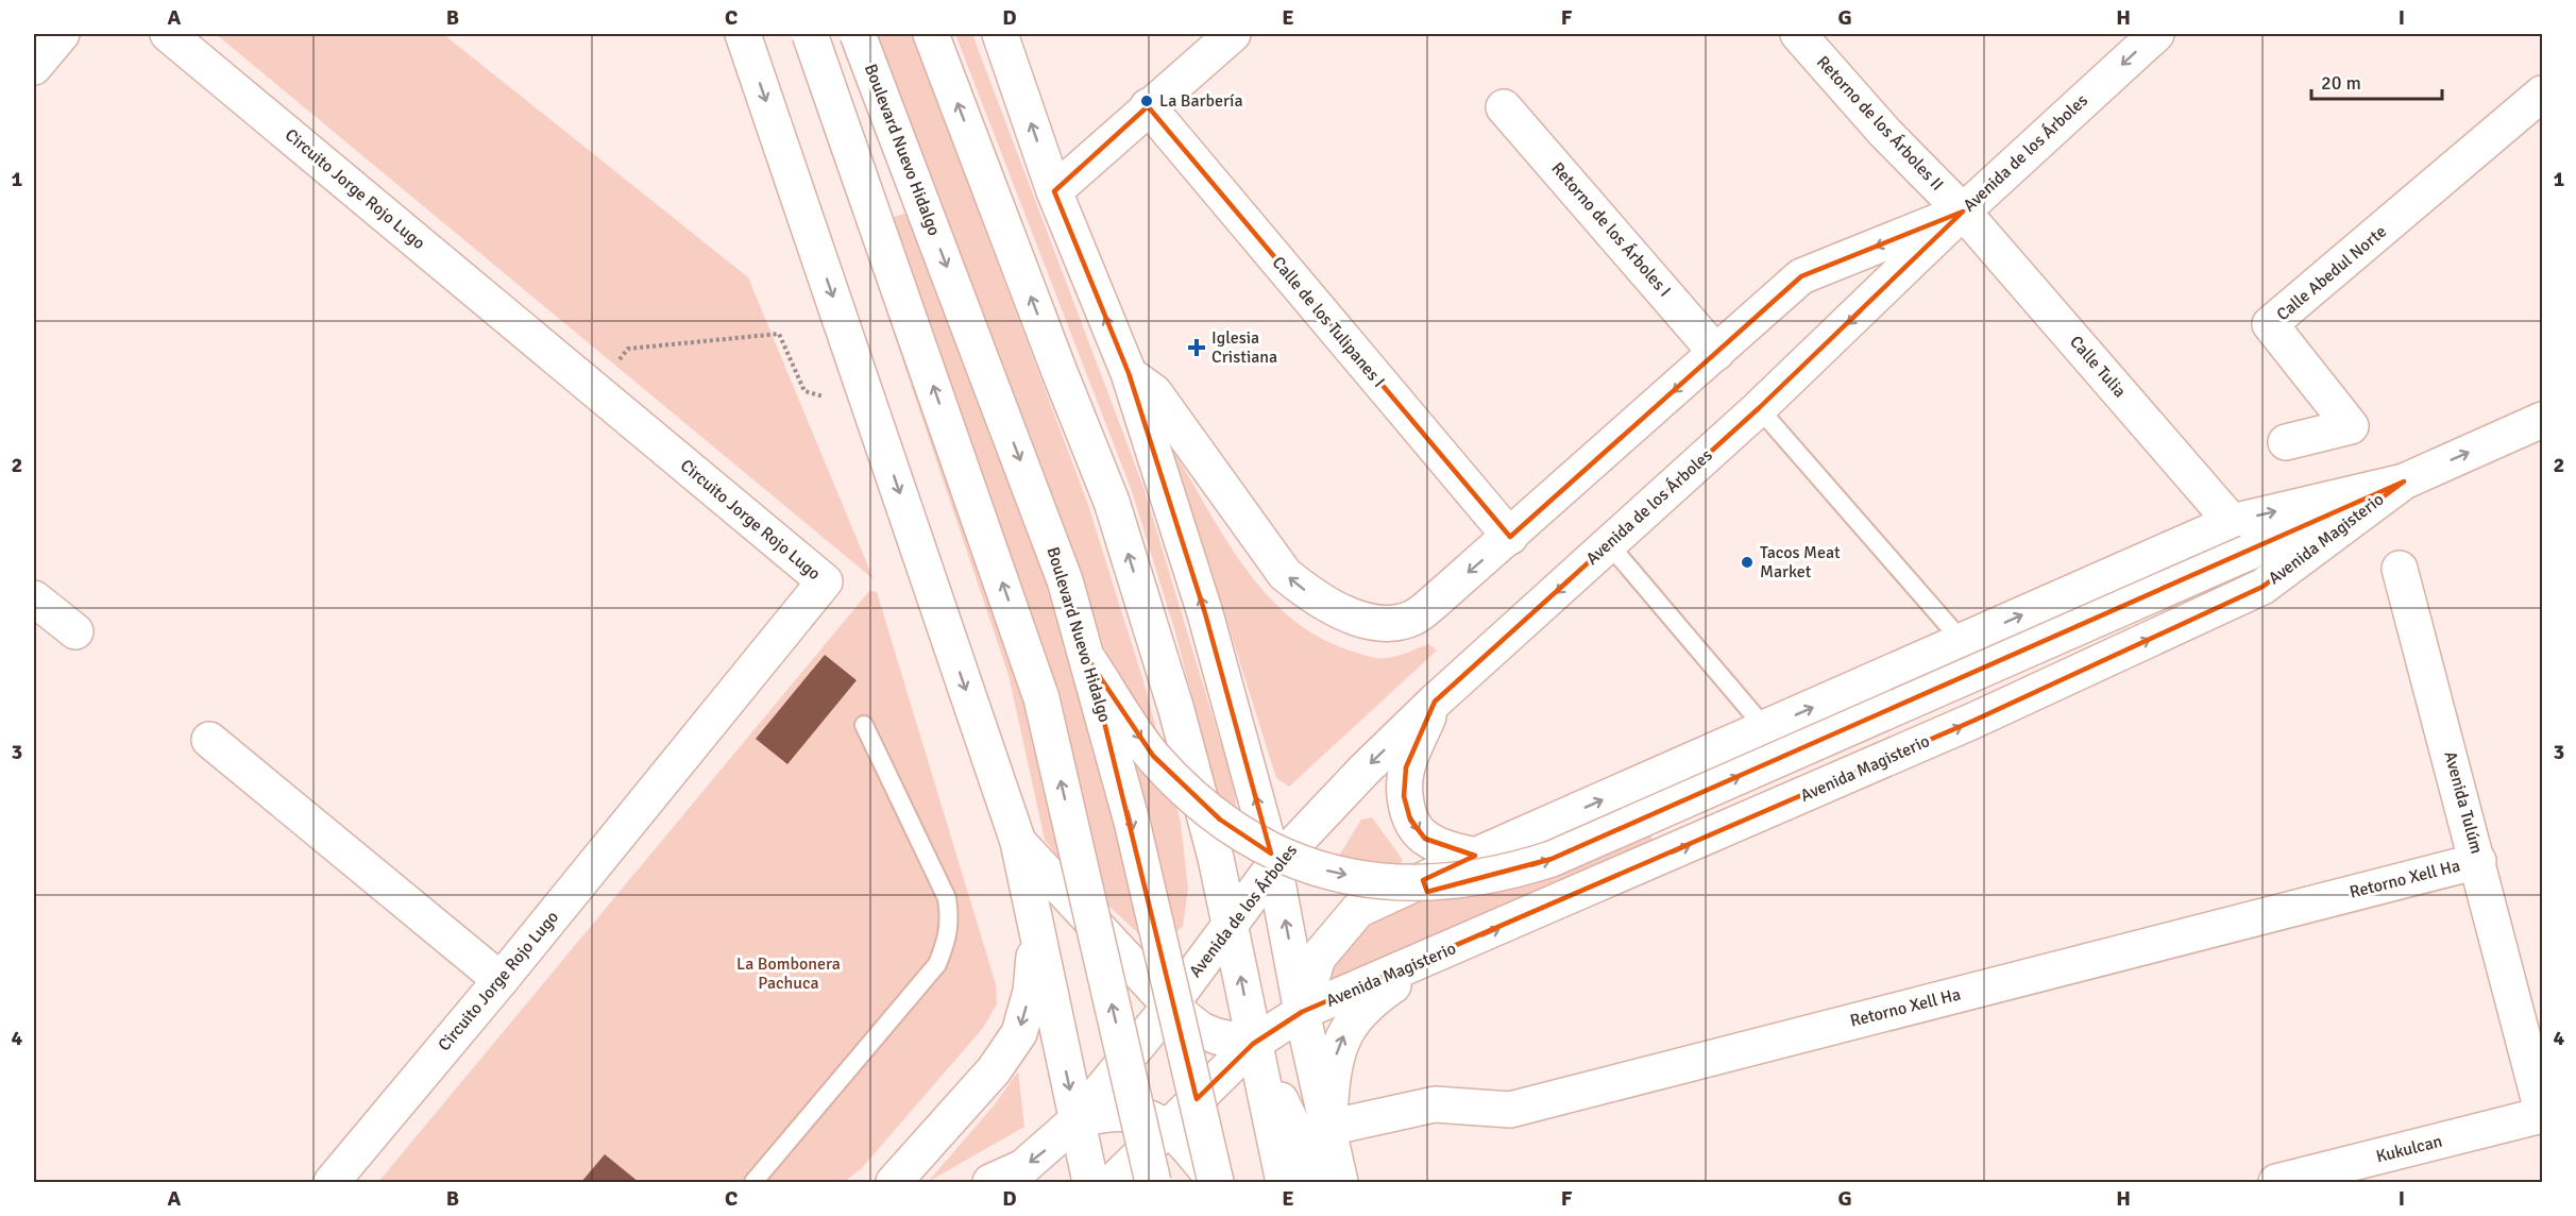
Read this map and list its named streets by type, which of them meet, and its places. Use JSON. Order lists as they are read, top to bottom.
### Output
{
  "streets": {
    "main road": [
      "Retorno de los Árboles II",
      "Boulevard Nuevo Hidalgo",
      "Avenida de los Árboles",
      "Circuito Jorge Rojo Lugo",
      "Retorno de los Árboles I",
      "Calle Abedul Norte",
      "Calle de los Tulipanes I",
      "Calle Tulia",
      "Avenida Magisterio",
      "Avenida Tulúm",
      "Retorno Xell Ha",
      "Kukulcan"
    ]
  },
  "crossings": [
    ["Retorno de los Árboles II", "Avenida de los Árboles"],
    ["Retorno de los Árboles II", "Calle Tulia"],
    ["Avenida de los Árboles", "Calle Tulia"],
    ["Calle Tulia", "Avenida Magisterio"],
    ["Avenida Tulúm", "Retorno Xell Ha"],
    ["Avenida Tulúm", "Kukulcan"]
  ],
  "one_way": ["Avenida Magisterio"],
  "parks": ["La Bombonera Pachuca"],
  "places": {
    "other": ["La Barbería", "Tacos Meat Market"],
    "health": ["Iglesia Cristiana"]
  },
  "scale_bar": "20 m",
  "grid": {
    "columns": [
      "A",
      "B",
      "C",
      "D",
      "E",
      "F",
      "G",
      "H",
      "I"
    ],
    "rows": [
      "1",
      "2",
      "3",
      "4"
    ]
  }
}
